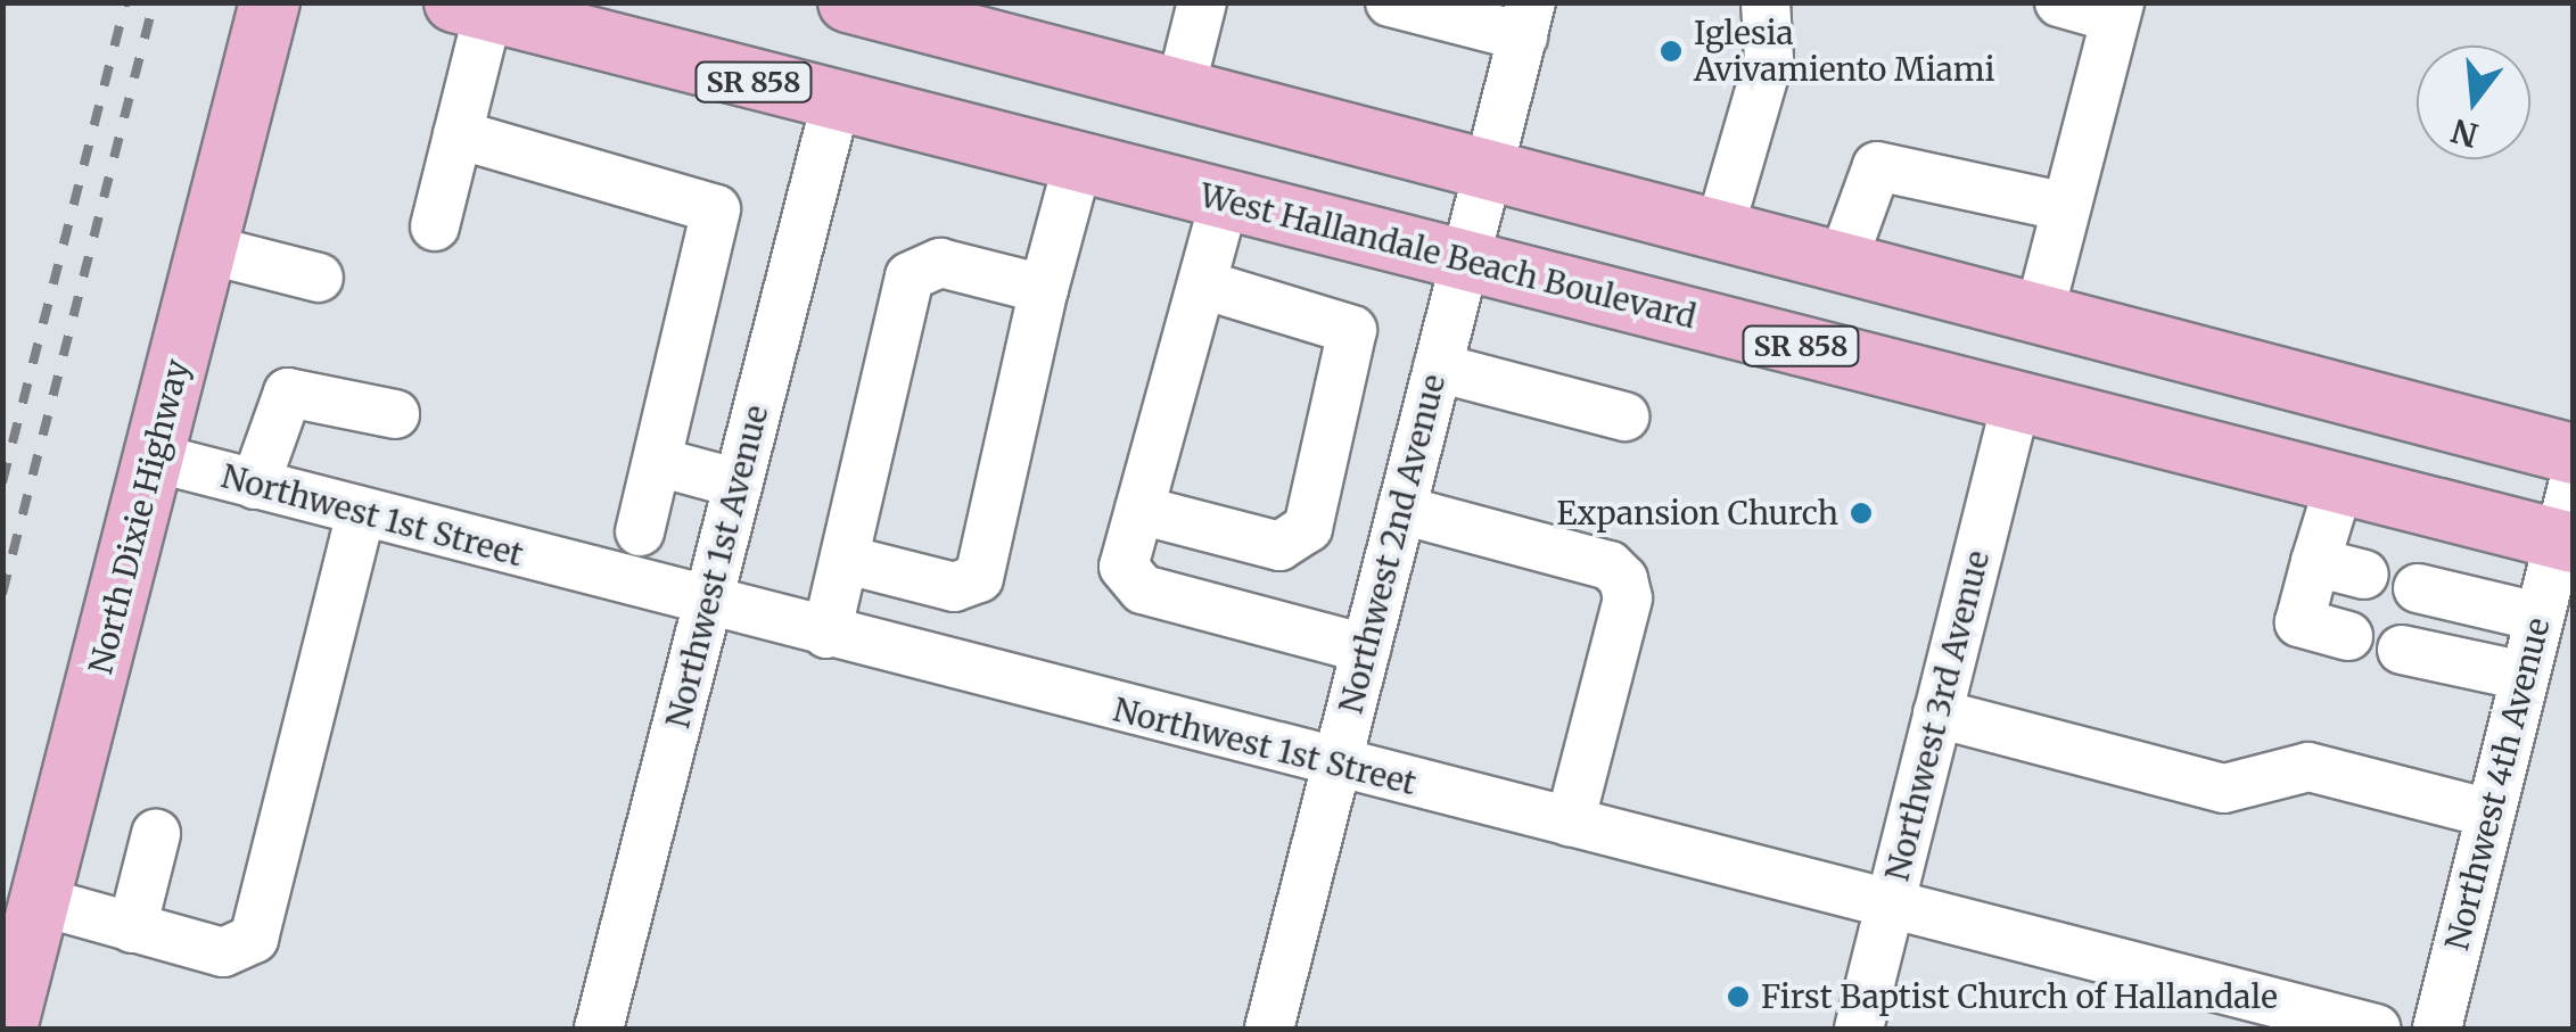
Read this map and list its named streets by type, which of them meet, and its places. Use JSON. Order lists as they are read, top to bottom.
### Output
{
  "streets": {
    "main road": ["SR 858", "West Hallandale Beach Boulevard", "North Dixie Highway"],
    "street": [
      "Northwest 1st Street",
      "Northwest 2nd Avenue",
      "Northwest 1st Avenue",
      "Northwest 3rd Avenue",
      "Northwest 4th Avenue"
    ]
  },
  "crossings": [
    ["West Hallandale Beach Boulevard", "Northwest 2nd Avenue"],
    ["West Hallandale Beach Boulevard", "Northwest 1st Avenue"],
    ["West Hallandale Beach Boulevard", "Northwest 3rd Avenue"],
    ["West Hallandale Beach Boulevard", "Northwest 4th Avenue"],
    ["Northwest 1st Street", "North Dixie Highway"],
    ["Northwest 1st Street", "Northwest 2nd Avenue"],
    ["Northwest 1st Street", "Northwest 1st Avenue"],
    ["Northwest 1st Street", "Northwest 3rd Avenue"]
  ],
  "places": ["Iglesia Avivamiento Miami", "Expansion Church", "First Baptist Church of Hallandale"],
  "north": "bottom"
}
